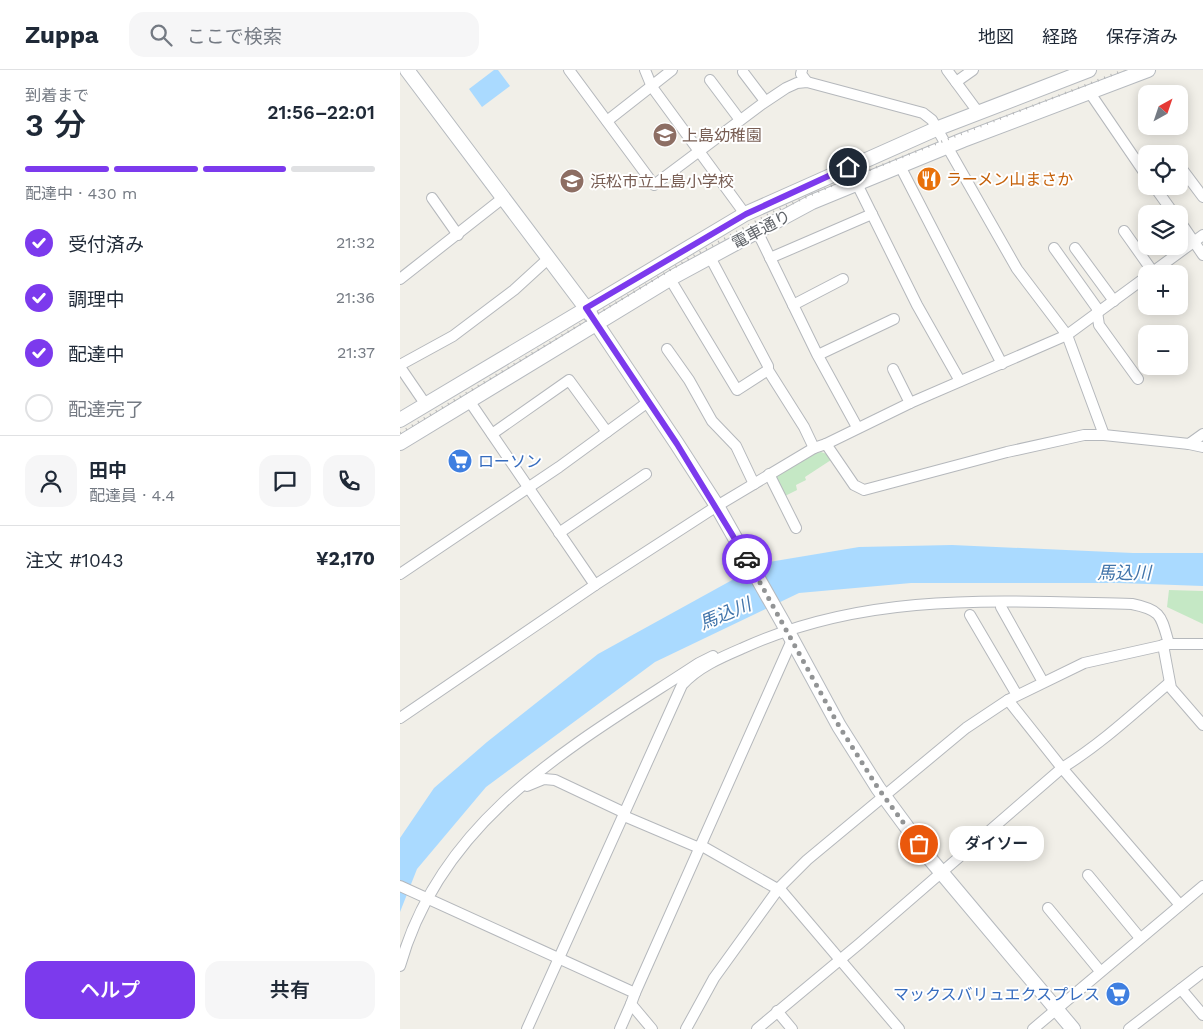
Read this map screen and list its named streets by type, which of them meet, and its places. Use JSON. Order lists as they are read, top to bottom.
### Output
{
  "streets": {
    "street": ["電車通り"]
  },
  "water": ["馬込川"],
  "places": {
    "school or university": ["上島幼稚園", "浜松市立上島小学校"],
    "restaurant": ["ラーメン山まさか"],
    "supermarket": ["ローソン", "マックスバリュエクスプレス"],
    "other": ["ダイソー"]
  },
  "north": "top right",
  "page": {
    "header": "Zuppa",
    "search": "ここで検索",
    "nav": ["地図", "経路", "保存済み"],
    "heading": ["3 分", "到着まで", "21:56–22:01"],
    "panel": [
      "田中",
      "配達員 · 4.4",
      "注文 #1043",
      "¥2,170"
    ],
    "map_buttons": ["+", "−"],
    "bar": "配達中 · 430 m",
    "list": [
      ["受付済み", "21:32"],
      ["調理中", "21:36"],
      ["配達中", "21:37"],
      "配達完了"
    ],
    "bubble": "ダイソー",
    "buttons": ["ヘルプ", "共有"]
  }
}
